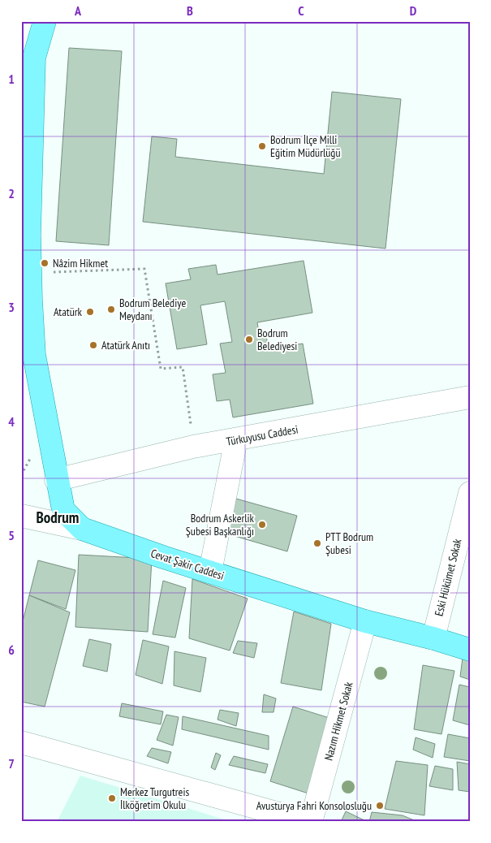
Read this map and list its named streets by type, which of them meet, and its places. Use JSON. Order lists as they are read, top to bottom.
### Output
{
  "streets": {
    "main road": ["Cevat Şakir Caddesi"],
    "street": ["Türkuyusu Caddesi", "Eski Hükümet Sokak", "Nazım Hikmet Sokak"]
  },
  "crossings": [
    ["Türkuyusu Caddesi", "Cevat Şakir Caddesi"],
    ["Cevat Şakir Caddesi", "Eski Hükümet Sokak"],
    ["Cevat Şakir Caddesi", "Nazım Hikmet Sokak"]
  ],
  "districts": ["Bodrum"],
  "places": [
    "Bodrum İlçe Milli Eğitim Müdürlüğü",
    "Nâzim Hikmet",
    "Bodrum Belediye Meydanı",
    "Atatürk",
    "Bodrum Belediyesi",
    "Atatürk Anıtı",
    "Bodrum Askerlik Şubesi Başkanlığı",
    "PTT Bodrum Şubesi",
    "Merkez Turgutreis İlköğretim Okulu",
    "Avusturya Fahri Konsolosluğu"
  ],
  "grid": {
    "columns": [
      "A",
      "B",
      "C",
      "D"
    ],
    "rows": [
      "1",
      "2",
      "3",
      "4",
      "5",
      "6",
      "7"
    ]
  }
}
